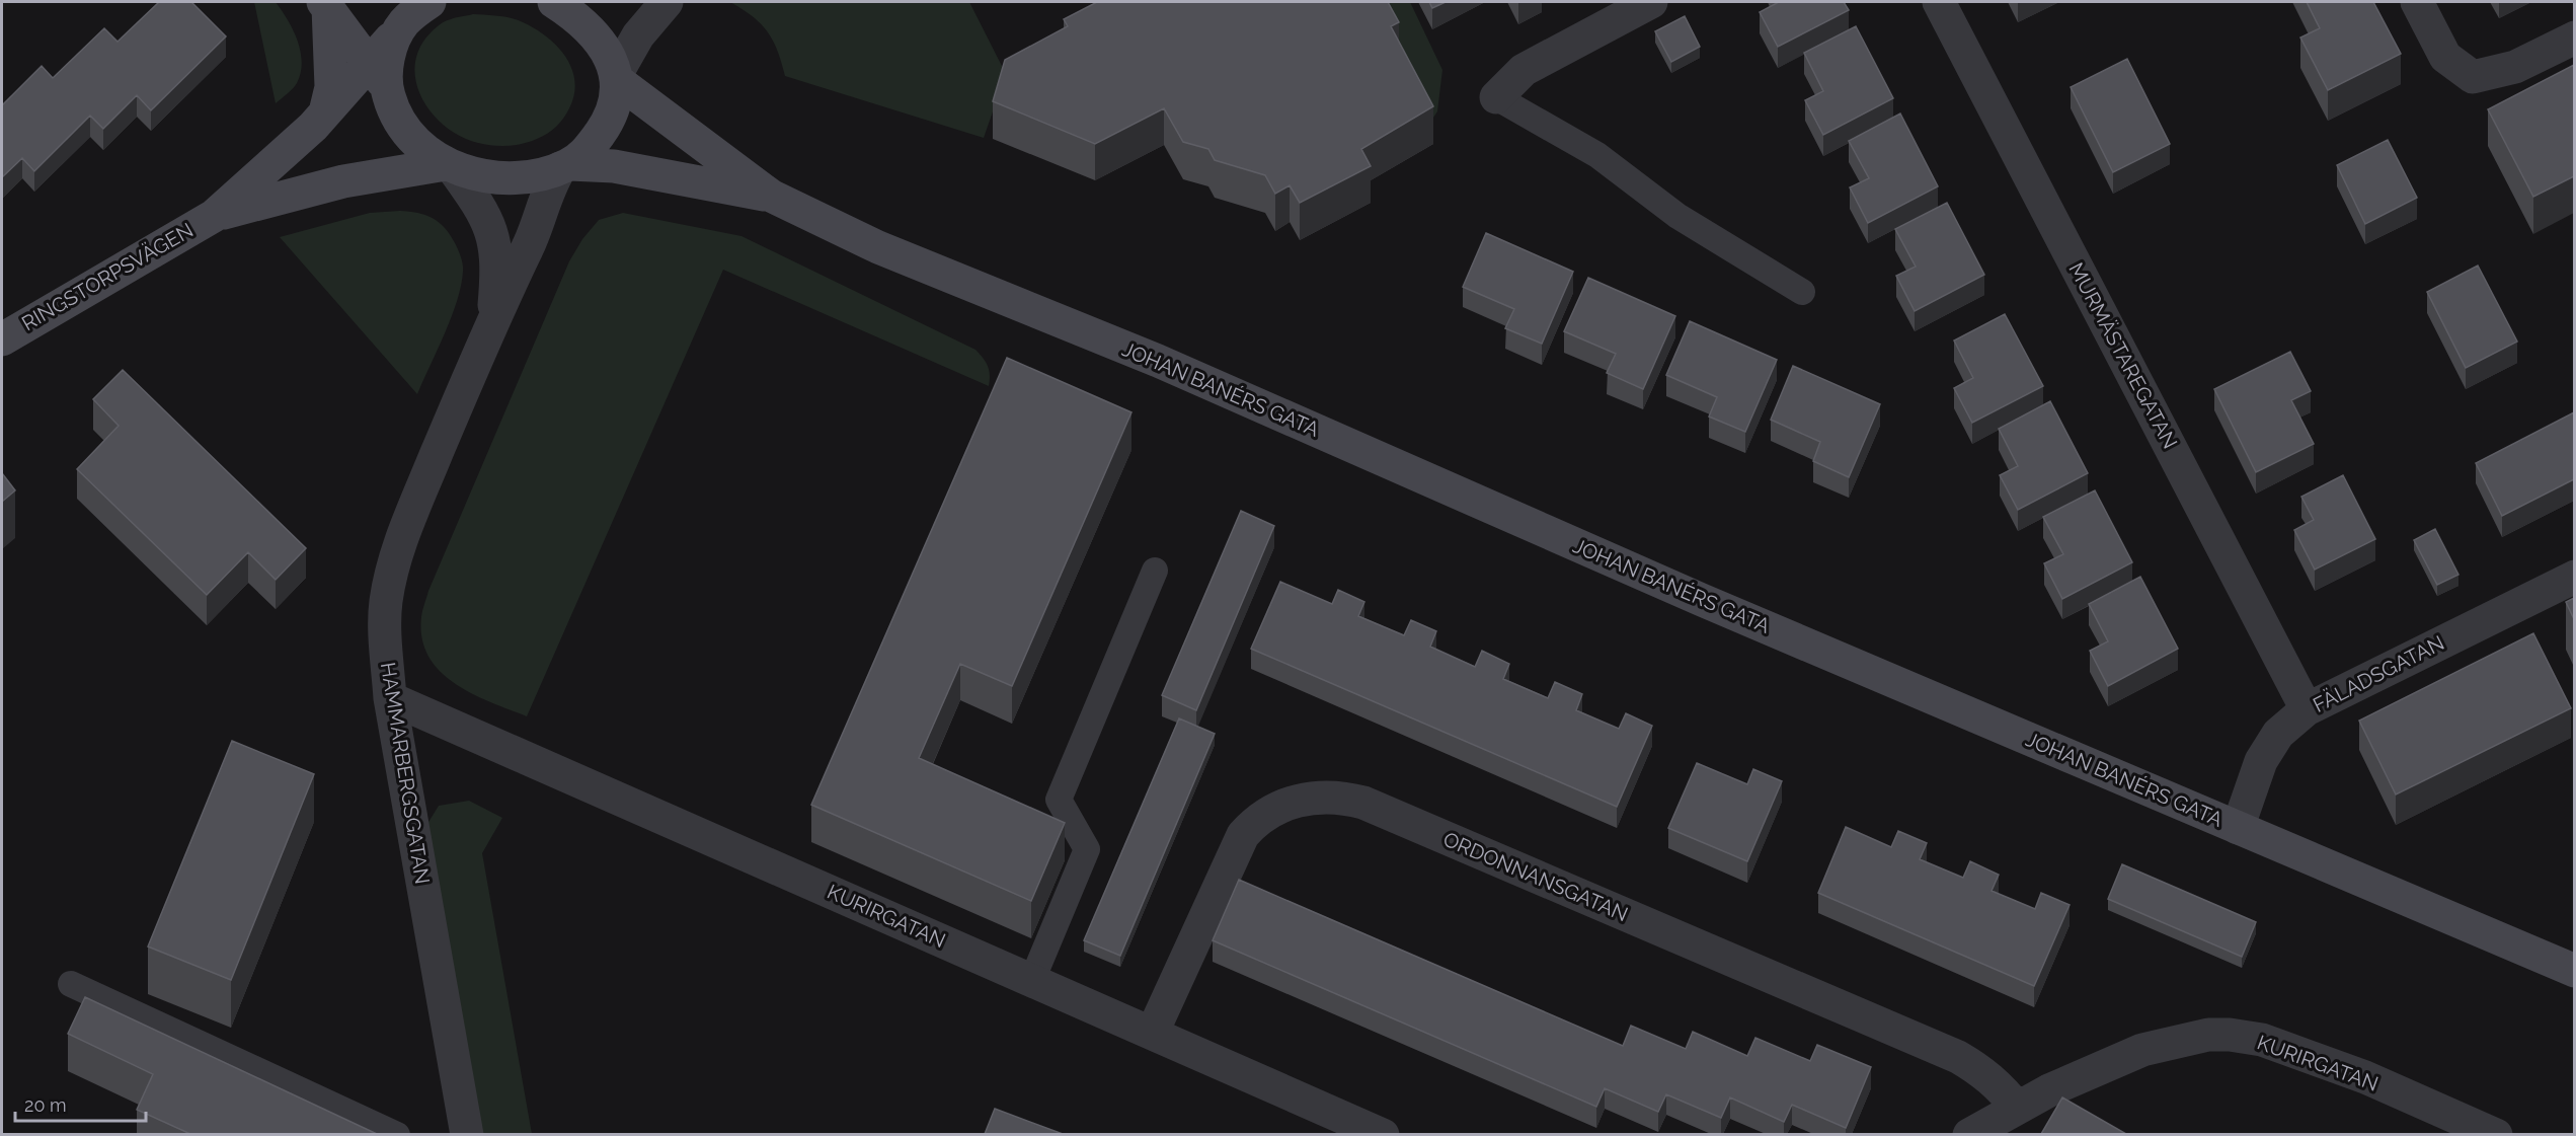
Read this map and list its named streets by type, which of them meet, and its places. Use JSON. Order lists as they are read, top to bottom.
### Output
{
  "streets": {
    "street": [
      "RINGSTORPSVÄGEN",
      "MURMÄSTAREGATAN",
      "JOHAN BANÉRS GATA",
      "FÄLADSGATAN",
      "HAMMARBERGSGATAN",
      "ORDONNANSGATAN",
      "KURIRGATAN"
    ]
  },
  "crossings": [
    ["RINGSTORPSVÄGEN", "HAMMARBERGSGATAN"],
    ["MURMÄSTAREGATAN", "FÄLADSGATAN"],
    ["JOHAN BANÉRS GATA", "FÄLADSGATAN"],
    ["JOHAN BANÉRS GATA", "HAMMARBERGSGATAN"],
    ["HAMMARBERGSGATAN", "KURIRGATAN"],
    ["ORDONNANSGATAN", "KURIRGATAN"]
  ],
  "scale_bar": "20 m"
}
